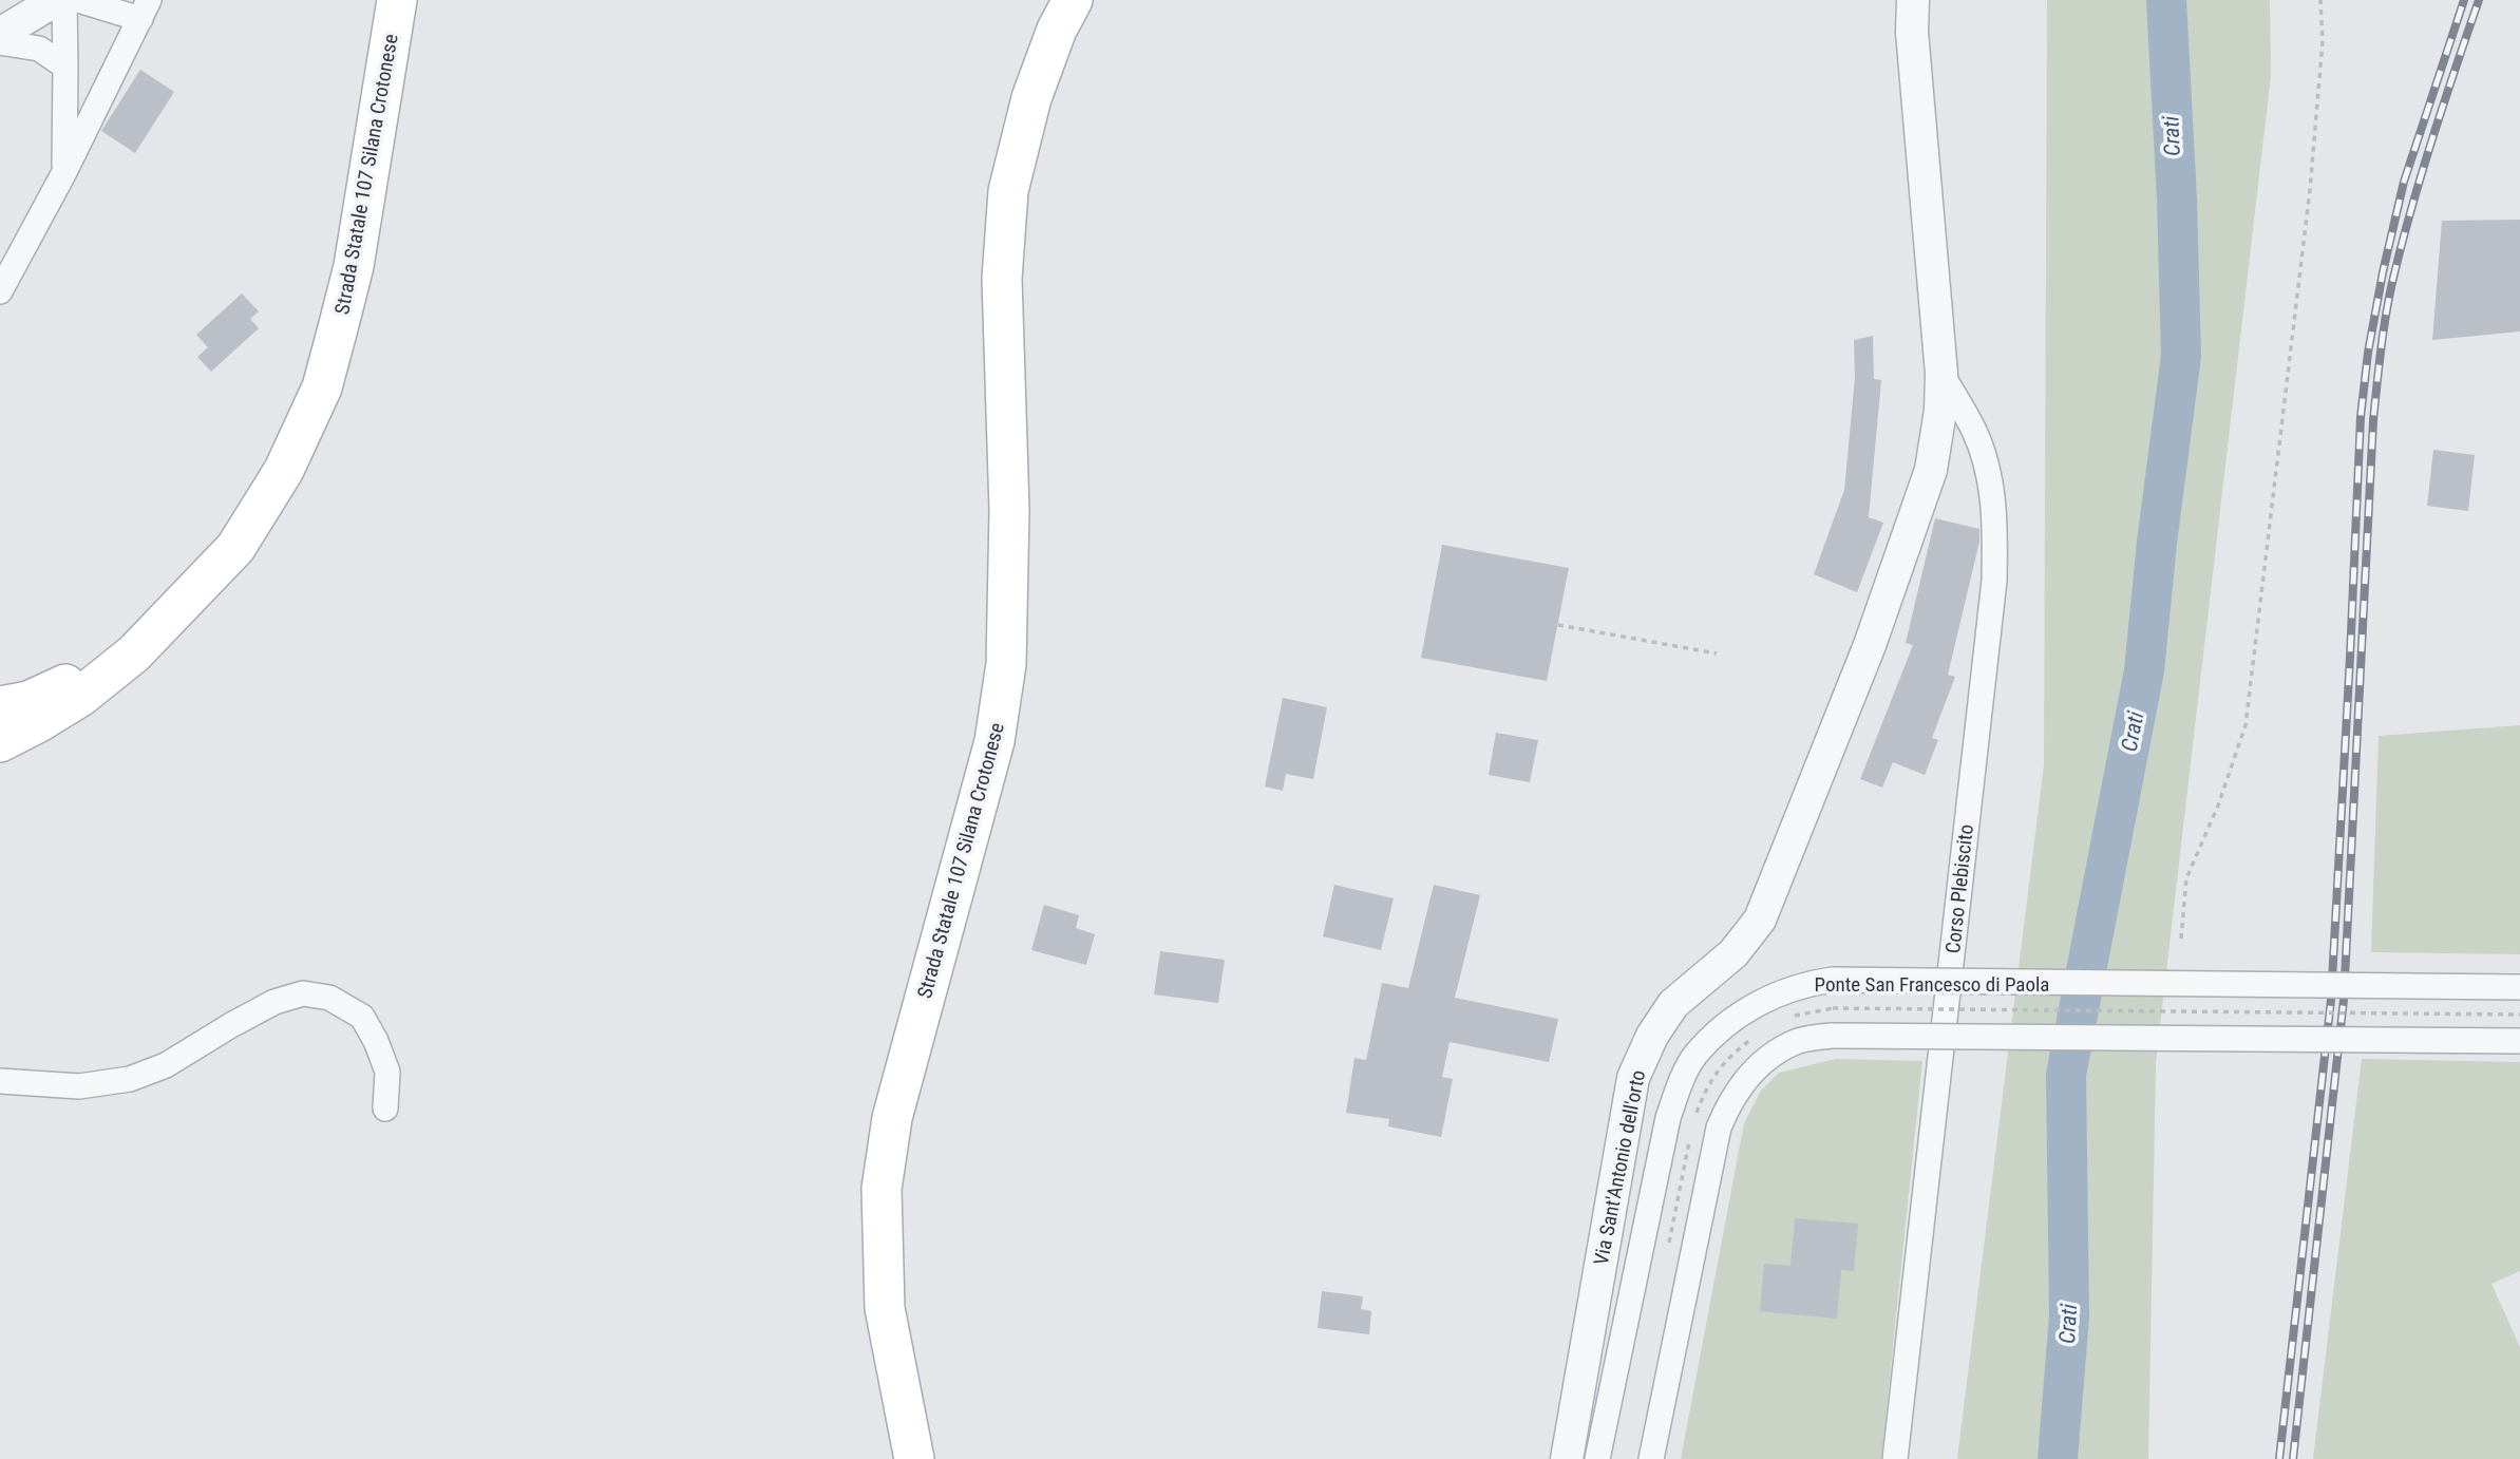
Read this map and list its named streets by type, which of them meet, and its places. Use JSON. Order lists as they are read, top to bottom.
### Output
{
  "streets": {
    "main road": ["Strada Statale 107 Silana Crotonese"],
    "street": ["Corso Plebiscito", "Ponte San Francesco di Paola", "Via Sant'Antonio dell'orto"]
  },
  "crossings": [
    ["Corso Plebiscito", "Via Sant'Antonio dell'orto"]
  ],
  "water": ["Crati"]
}
